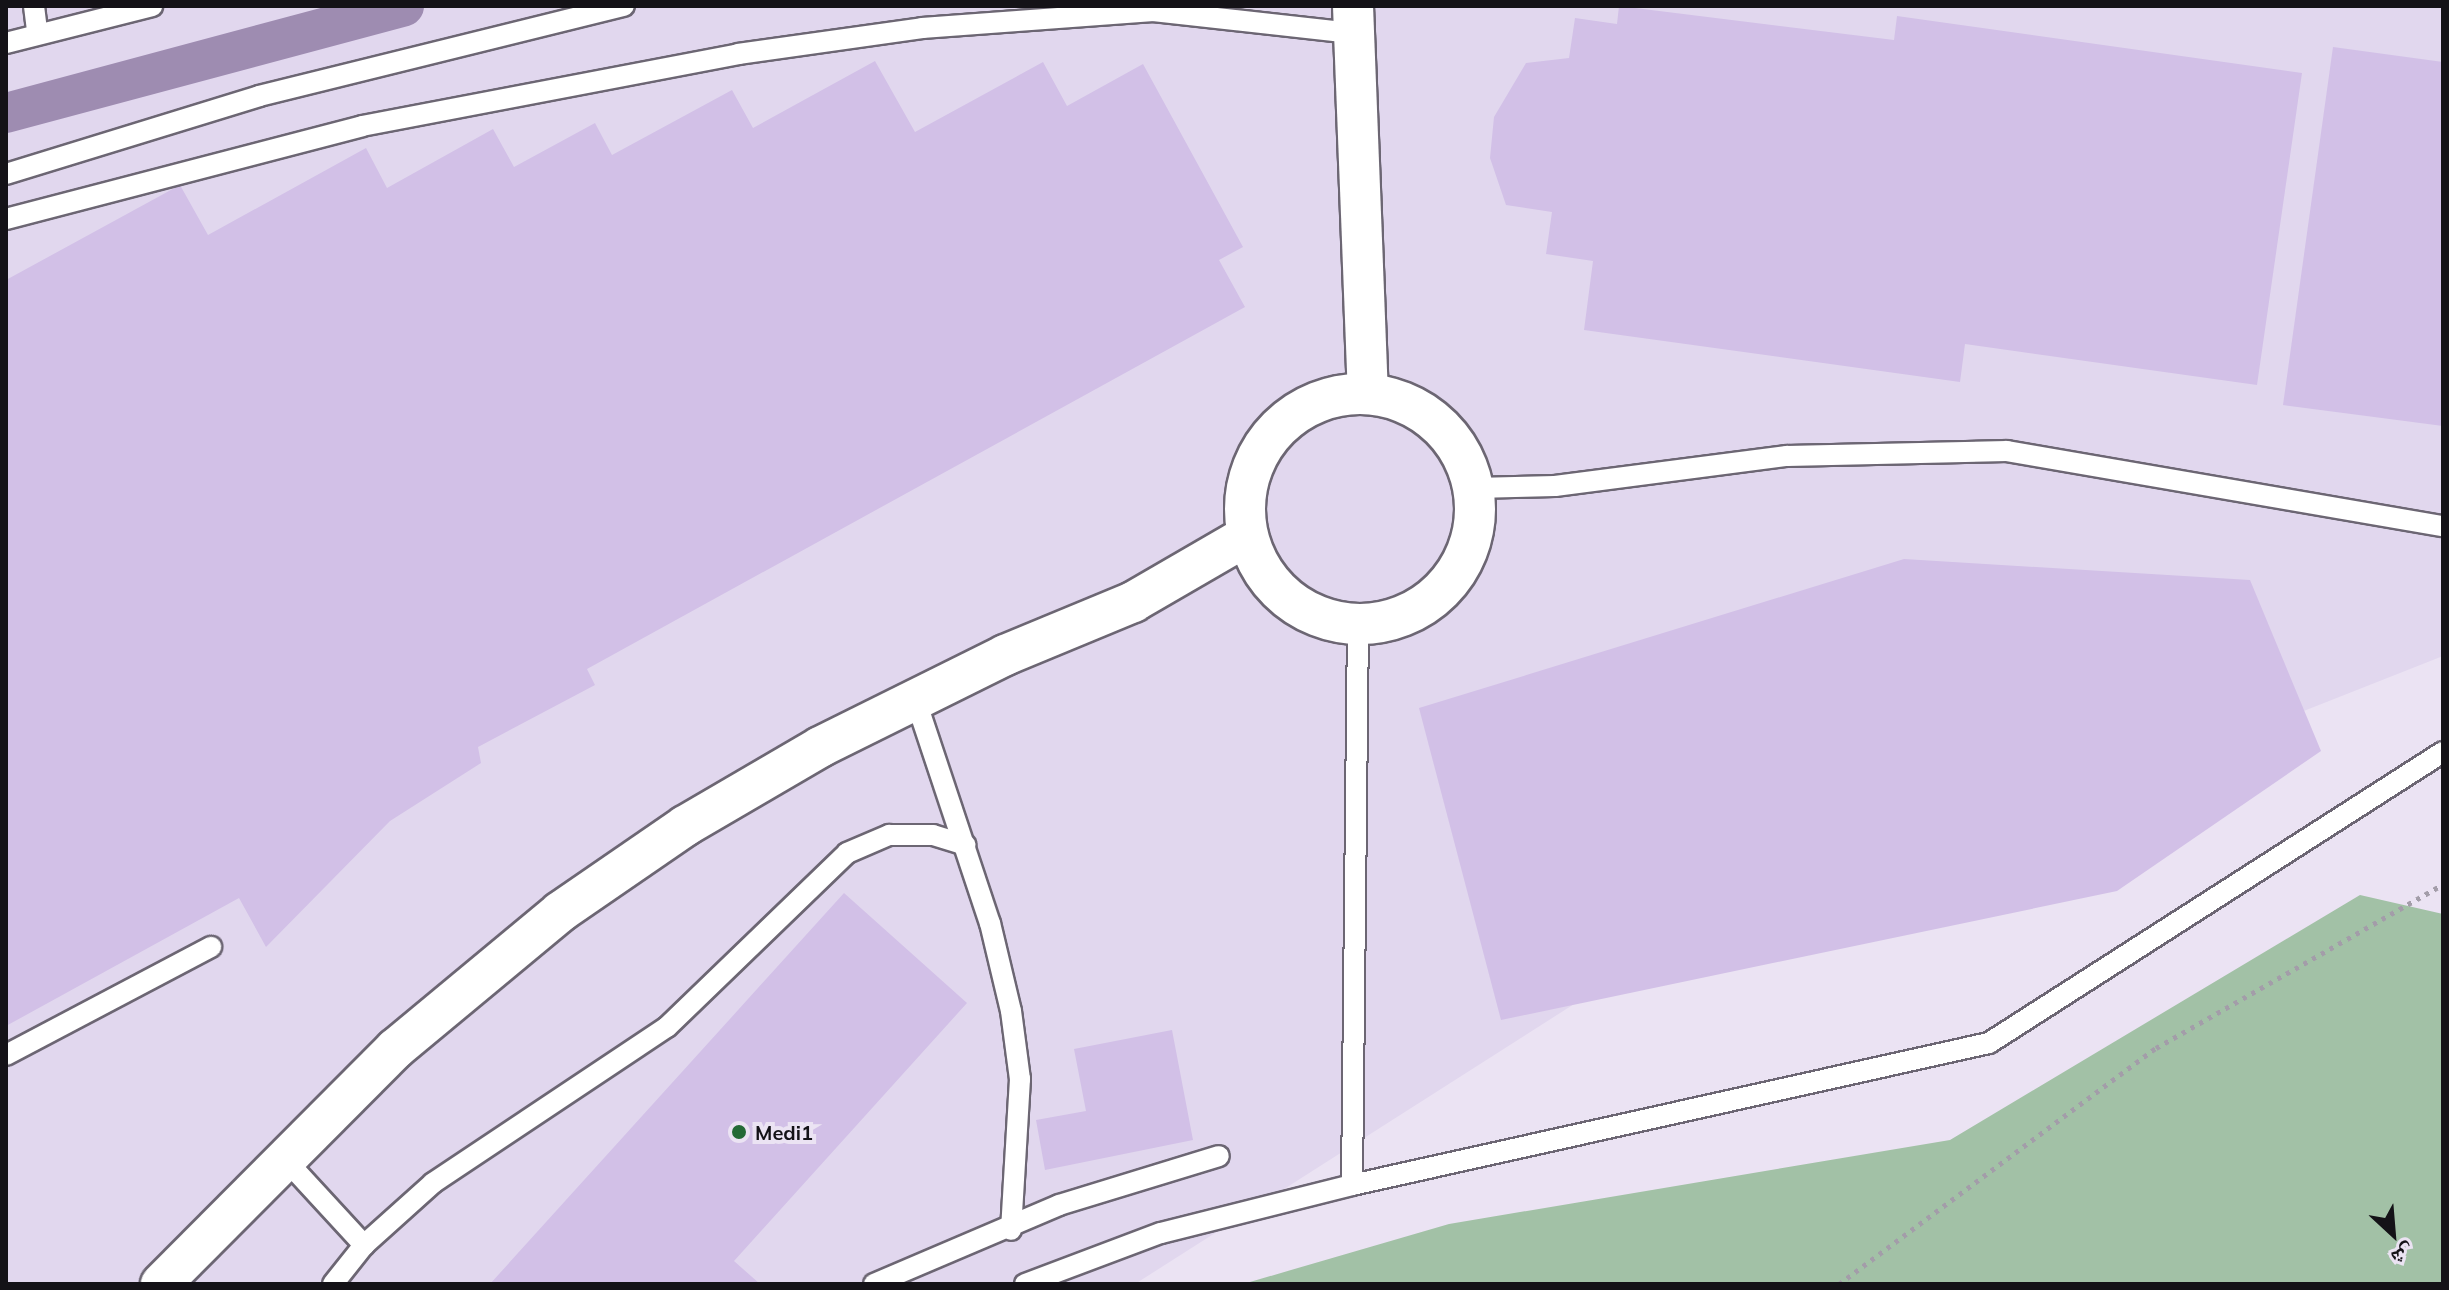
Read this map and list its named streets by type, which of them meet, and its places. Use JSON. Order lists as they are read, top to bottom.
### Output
{
  "places": ["Medi1"],
  "north": "bottom right"
}
